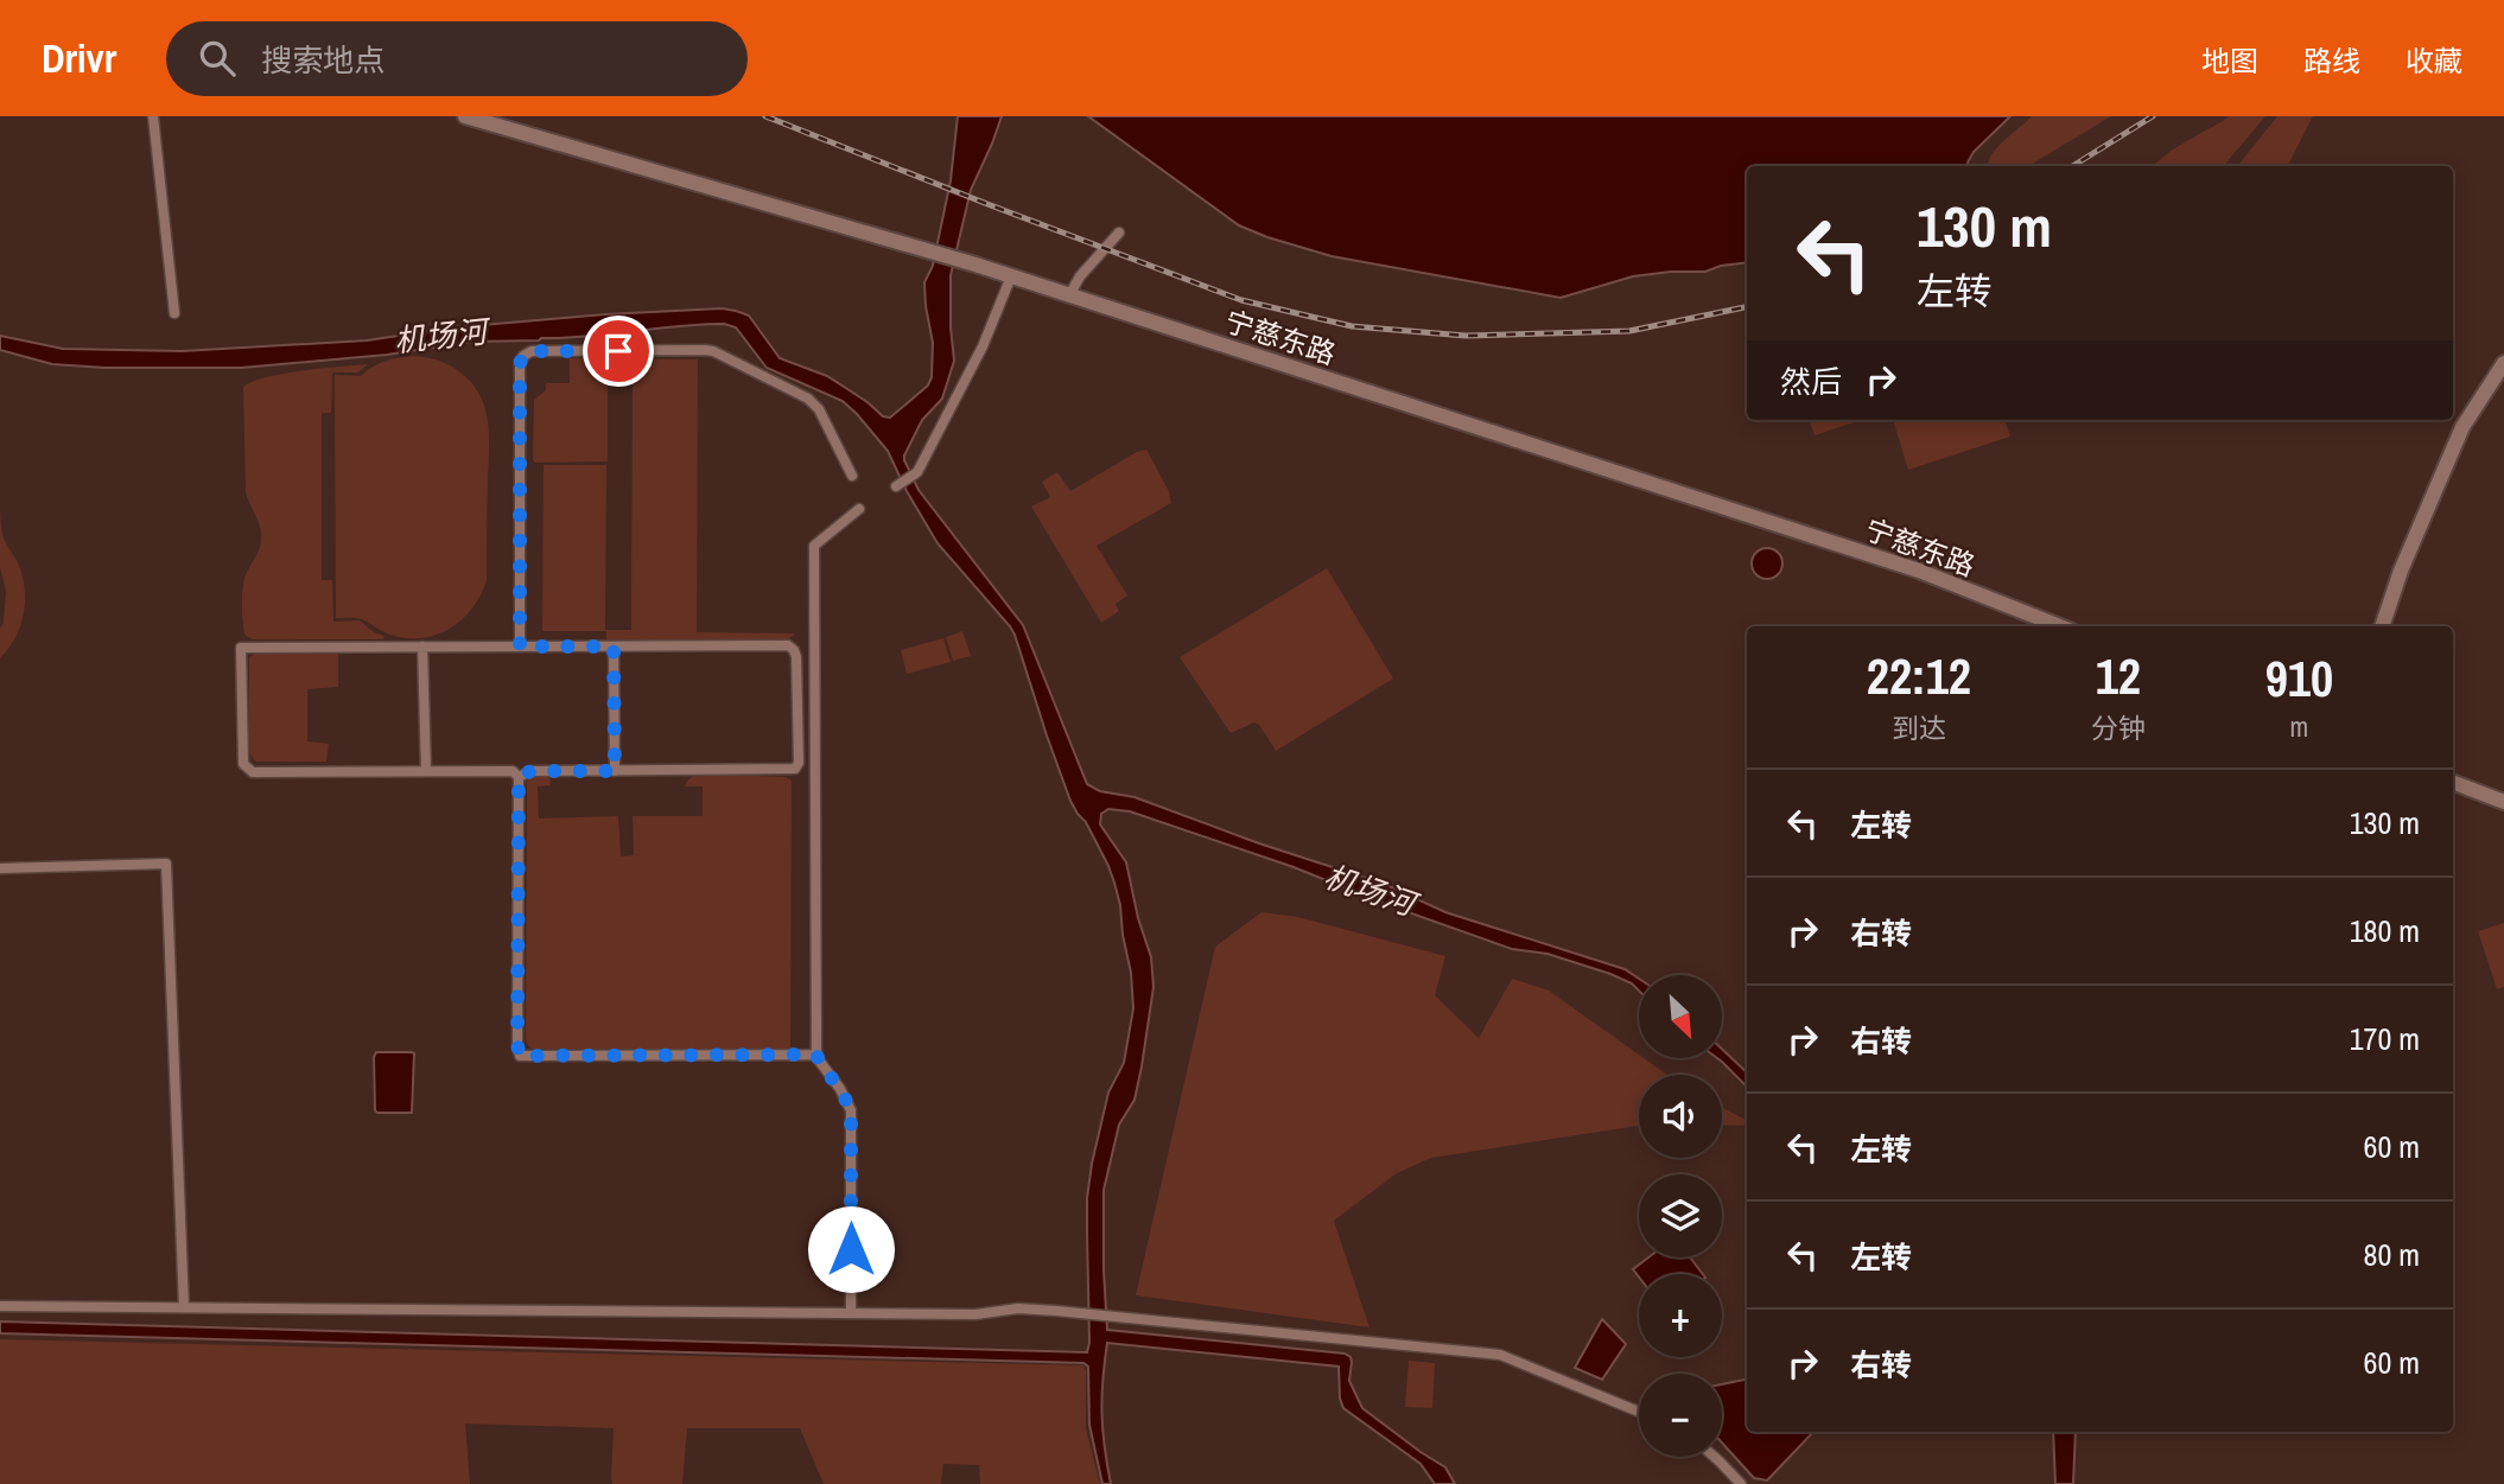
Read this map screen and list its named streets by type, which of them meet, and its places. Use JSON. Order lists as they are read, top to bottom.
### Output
{
  "streets": {
    "main road": ["宁慈东路"]
  },
  "water": ["机场河"],
  "north": "bottom right",
  "page": {
    "header": "Drivr",
    "search": "搜索地点",
    "nav": ["地图", "路线", "收藏"],
    "turn": ["130 m", "左转"],
    "then": "然后",
    "eta": [
      "22:12",
      "到达",
      "12",
      "分钟",
      "910",
      "m"
    ],
    "list": [
      {
        "name": "左转",
        "value": "130 m"
      },
      {
        "name": "右转",
        "value": "180 m"
      },
      {
        "name": "右转",
        "value": "170 m"
      },
      {
        "name": "左转",
        "value": "60 m"
      },
      {
        "name": "左转",
        "value": "80 m"
      },
      {
        "name": "右转",
        "value": "60 m"
      }
    ],
    "map_buttons": ["+", "−"]
  }
}
